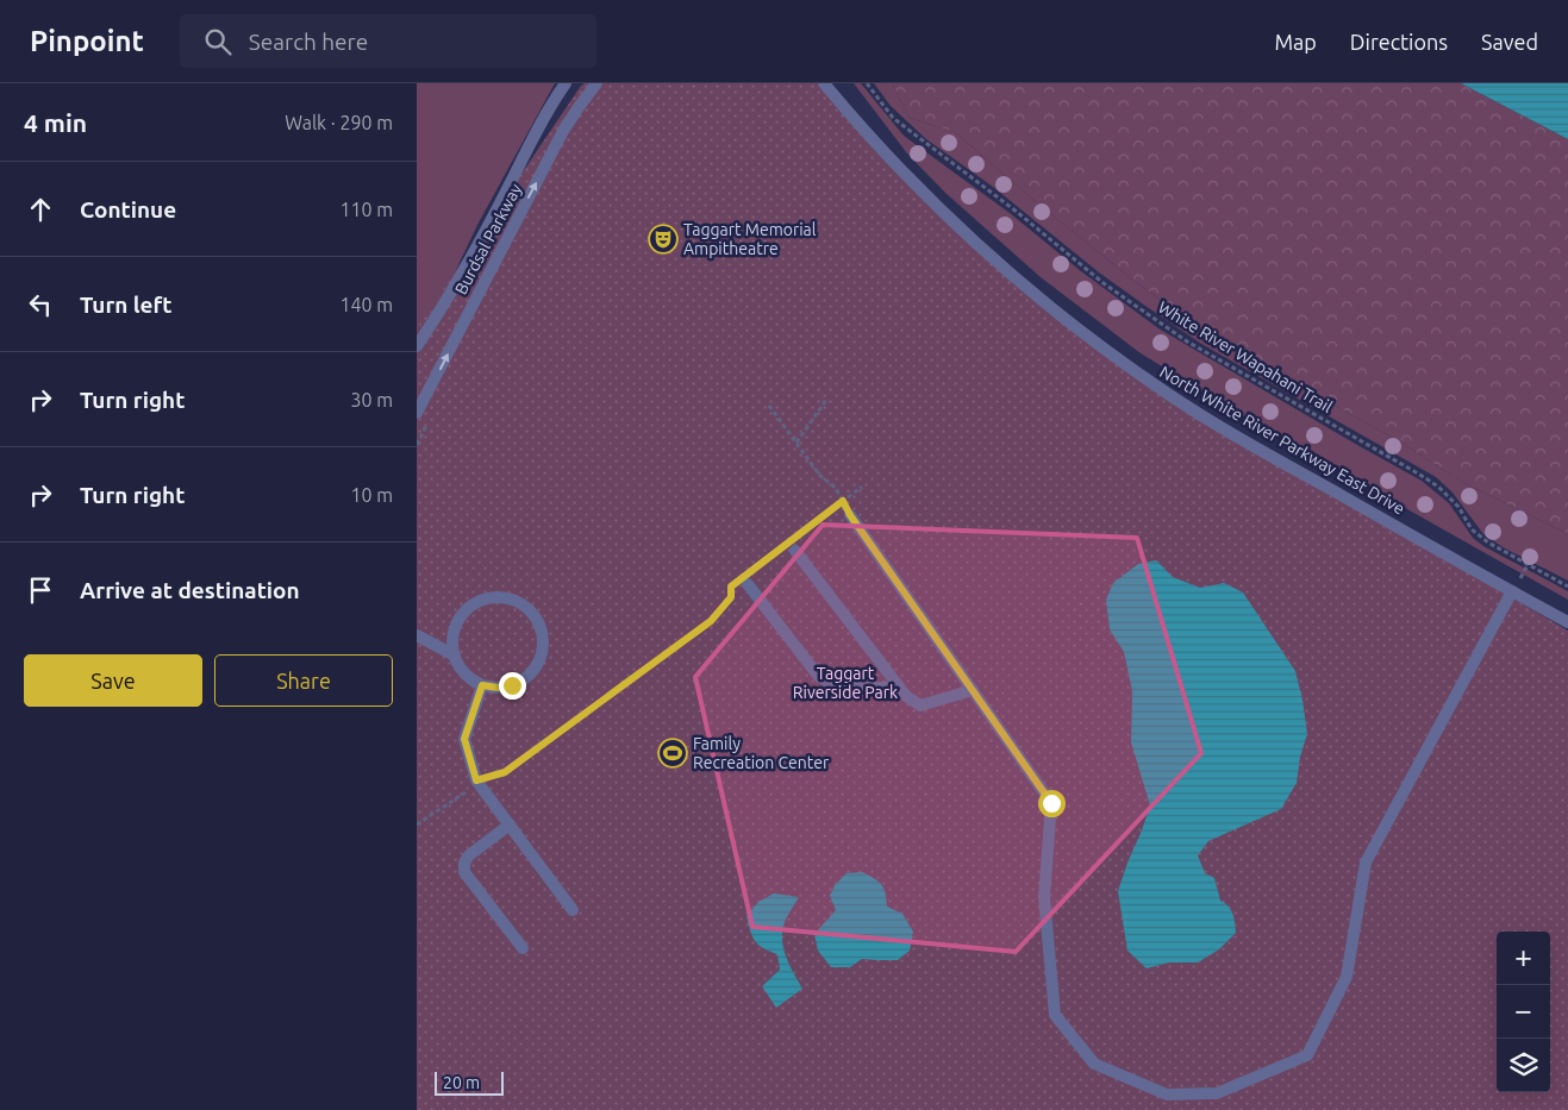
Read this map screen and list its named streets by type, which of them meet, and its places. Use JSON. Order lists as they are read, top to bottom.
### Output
{
  "streets": {
    "street": ["Burdsal Parkway", "North White River Parkway East Drive"],
    "path": ["White River Wapahani Trail"]
  },
  "parks": ["Taggart Riverside Park"],
  "places": {
    "theatre": ["Taggart Memorial Ampitheatre"],
    "sports": ["Family Recreation Center"]
  },
  "scale_bar": "20 m",
  "page": {
    "header": "Pinpoint",
    "search": "Search here",
    "nav": ["Map", "Directions", "Saved"],
    "heading": ["4 min", "Walk · 290 m"],
    "list": [
      ["Continue", "110 m"],
      ["Turn left", "140 m"],
      ["Turn right", "30 m"],
      ["Turn right", "10 m"],
      "Arrive at destination"
    ],
    "buttons": ["Save", "Share"],
    "map_buttons": ["+", "−"],
    "scale": "20 m"
  }
}
